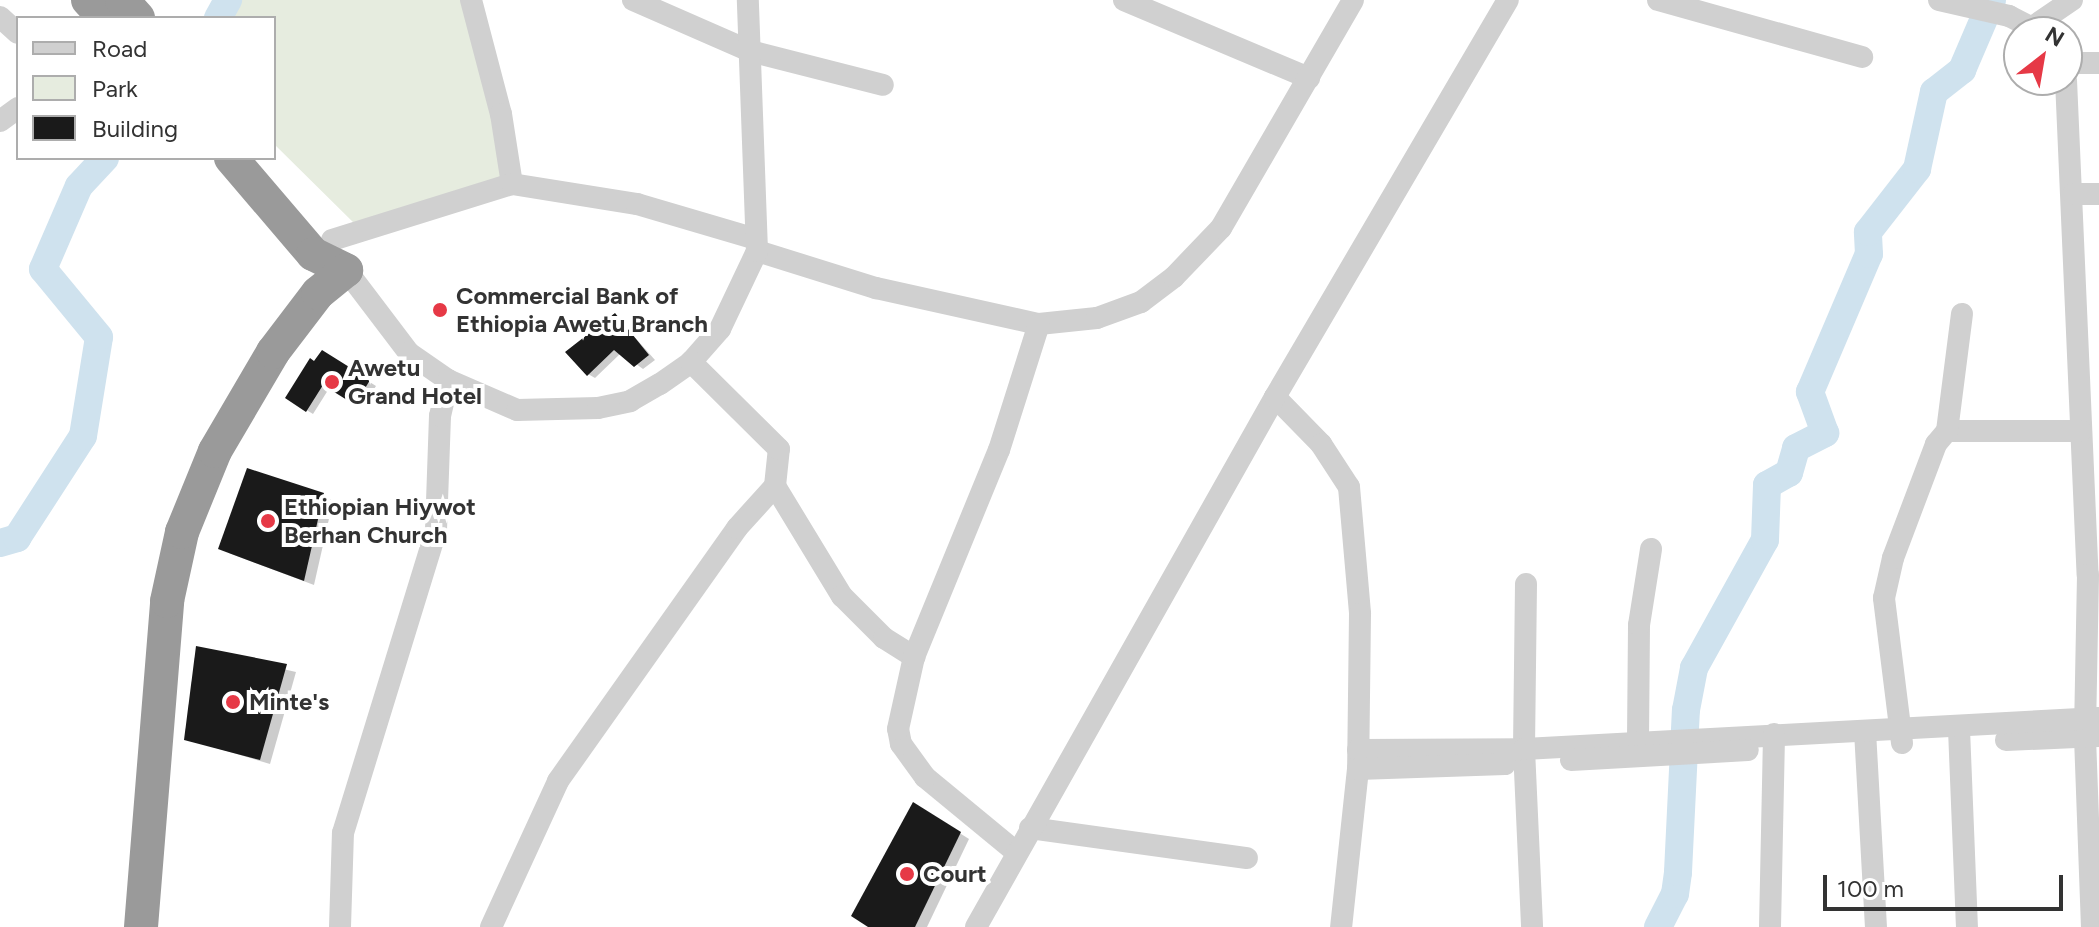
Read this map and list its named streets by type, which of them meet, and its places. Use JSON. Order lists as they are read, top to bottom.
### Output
{
  "places": [
    "Commercial Bank of Ethiopia Awetu Branch",
    "Awetu Grand Hotel",
    "Ethiopian Hiywot Berhan Church",
    "Minte's",
    "Court"
  ],
  "legend": ["Road", "Park", "Building"],
  "scale_bar": "100 m",
  "north": "top right"
}
